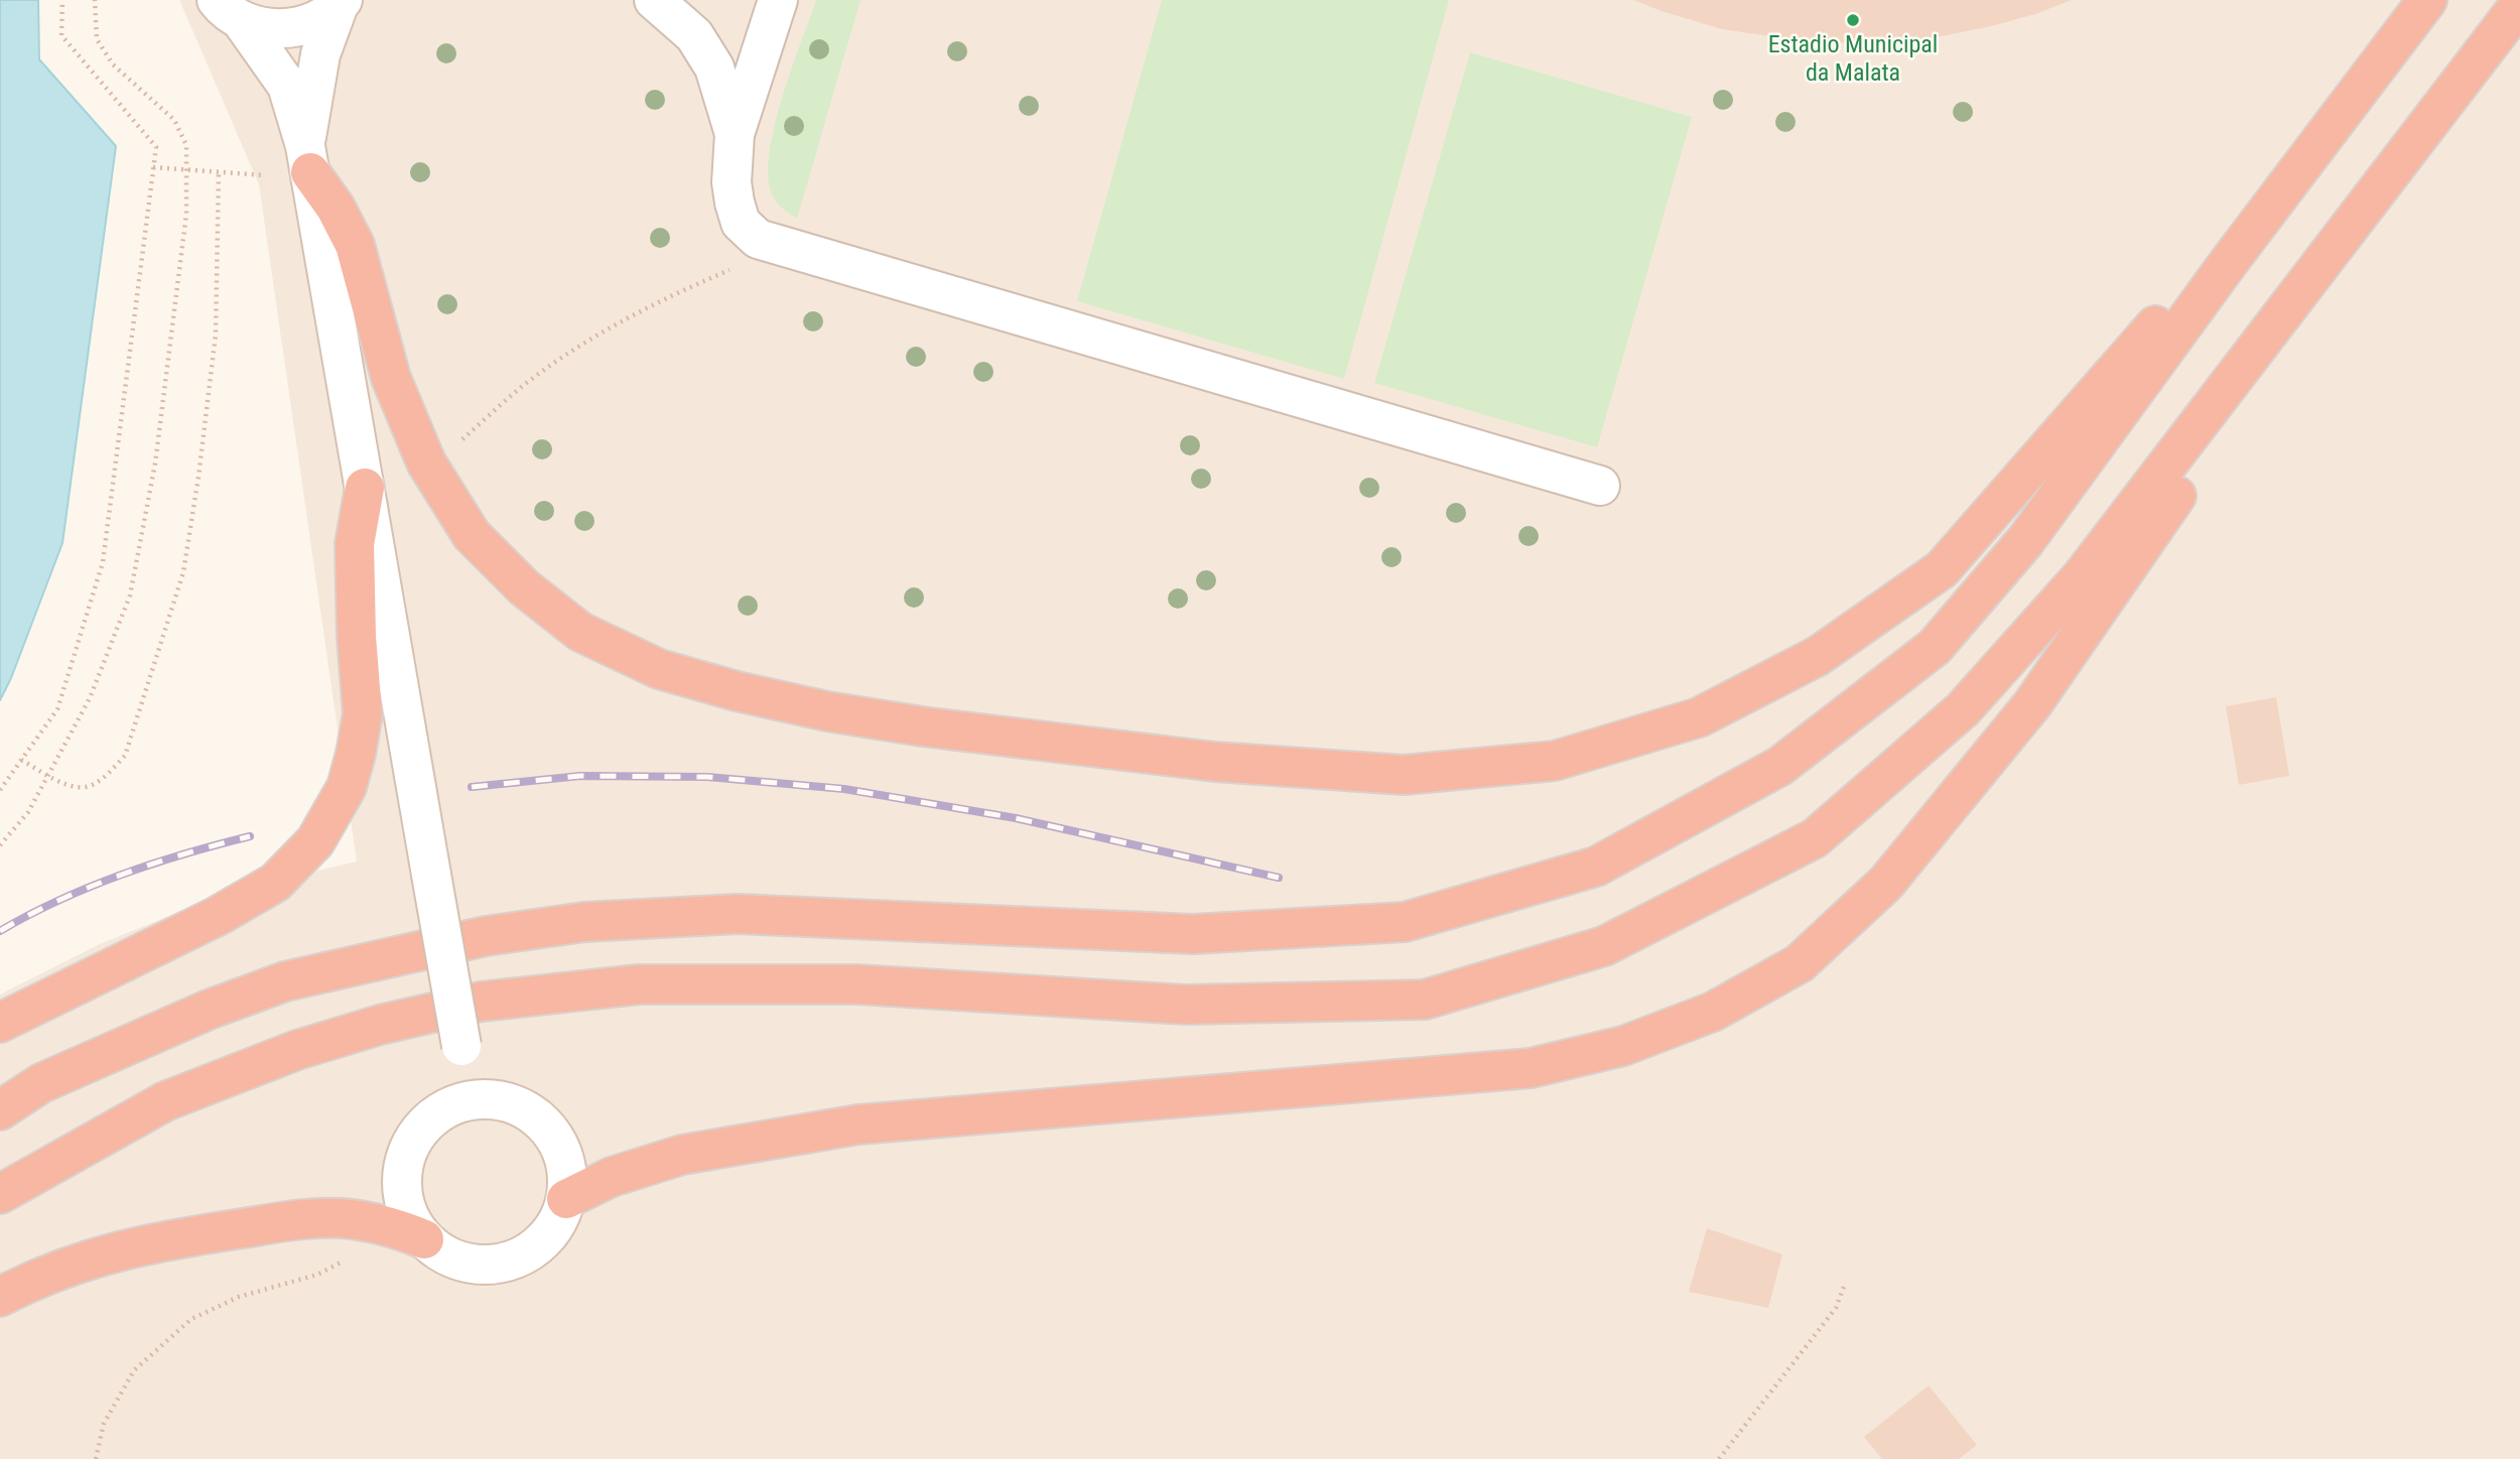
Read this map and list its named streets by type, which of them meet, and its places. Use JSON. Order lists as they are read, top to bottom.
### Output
{
  "places": ["Estadio Municipal da Malata"]
}
